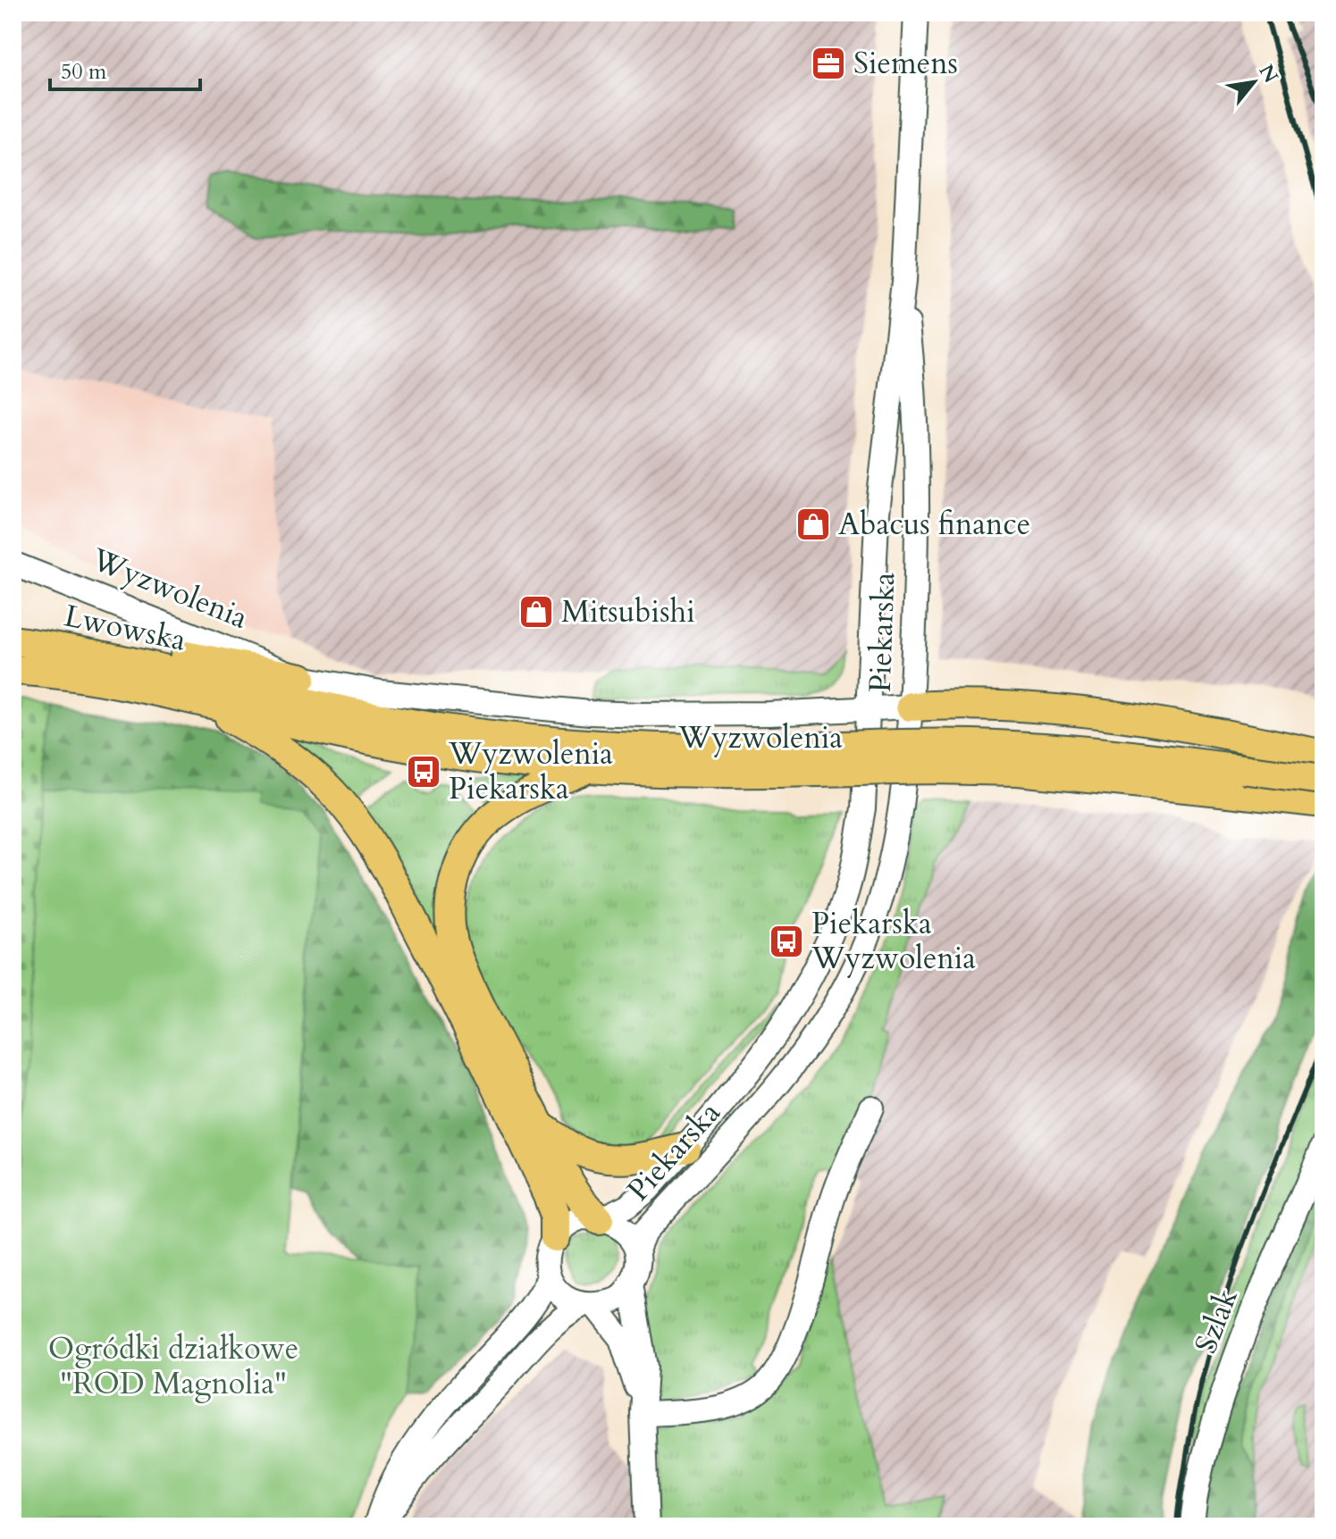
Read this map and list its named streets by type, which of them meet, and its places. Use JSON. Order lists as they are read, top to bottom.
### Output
{
  "streets": {
    "main road": ["Wyzwolenia", "Lwowska"],
    "street": ["Piekarska", "Szlak"]
  },
  "crossings": [
    ["Wyzwolenia", "Lwowska"],
    ["Wyzwolenia", "Piekarska"]
  ],
  "parks": ["Ogródki działkowe \"ROD Magnolia\""],
  "places": {
    "office": ["Siemens"],
    "shop": ["Abacus finance", "Mitsubishi"],
    "bus stop": ["Wyzwolenia Piekarska", "Piekarska Wyzwolenia"]
  },
  "scale_bar": "50 m",
  "north": "top right"
}
